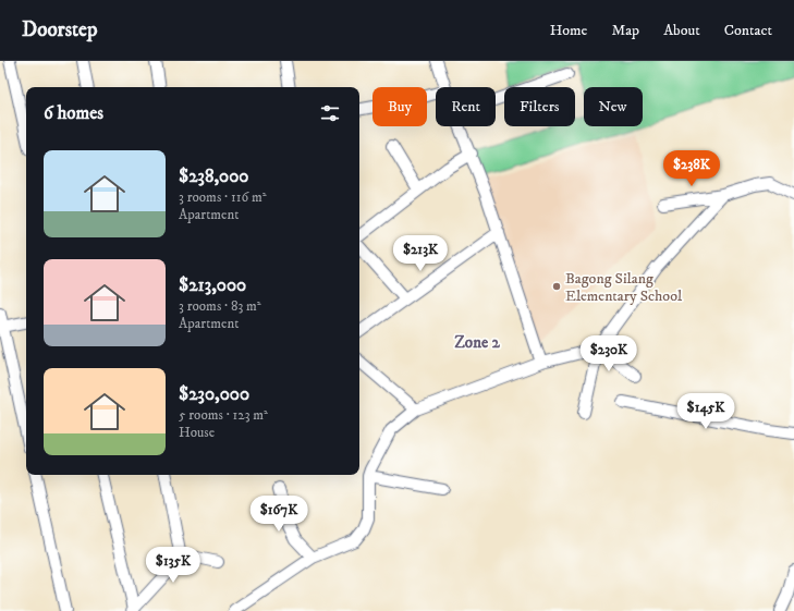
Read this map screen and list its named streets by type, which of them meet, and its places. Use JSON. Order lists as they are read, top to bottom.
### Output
{
  "districts": ["Zone 2"],
  "places": ["Bagong Silang Elementary School"],
  "page": {
    "header": "Doorstep",
    "nav": [
      "Home",
      "Map",
      "About",
      "Contact"
    ],
    "chip": [
      "Buy",
      "Rent",
      "Filters",
      "New"
    ],
    "heading": "6 homes",
    "list": [
      {
        "name": "$238,000",
        "note": "3 rooms · 116 m² · Apartment"
      },
      {
        "name": "$213,000",
        "note": "3 rooms · 83 m² · Apartment"
      },
      {
        "name": "$230,000",
        "note": "5 rooms · 123 m² · House"
      }
    ],
    "price": [
      "$238K",
      "$213K",
      "$230K",
      "$145K",
      "$167K",
      "$135K"
    ]
  }
}
